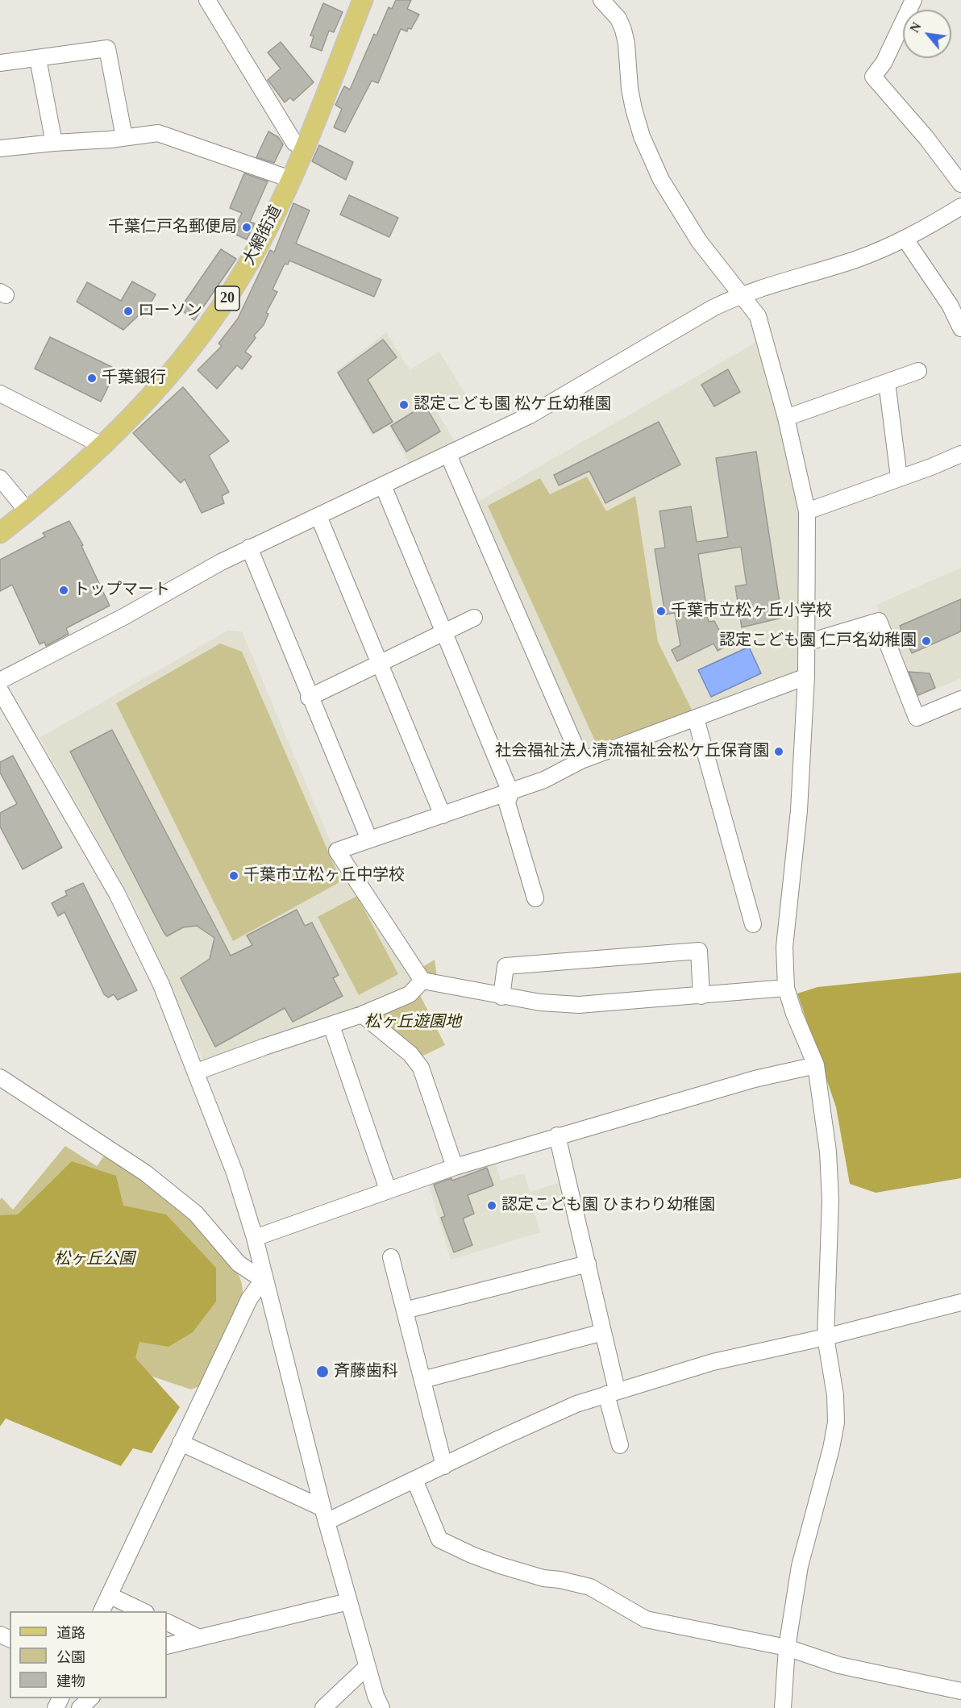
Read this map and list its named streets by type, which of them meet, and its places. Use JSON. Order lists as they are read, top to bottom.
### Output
{
  "streets": {
    "main road": ["大網街道", "20"]
  },
  "parks": ["松ヶ丘遊園地", "松ヶ丘公園"],
  "places": [
    "千葉仁戸名郵便局",
    "ローソン",
    "千葉銀行",
    "認定こども園 松ケ丘幼稚園",
    "トップマート",
    "千葉市立松ヶ丘小学校",
    "認定こども園 仁戸名幼稚園",
    "社会福祉法人清流福祉会松ケ丘保育園",
    "千葉市立松ヶ丘中学校",
    "認定こども園 ひまわり幼稚園",
    "斉藤歯科"
  ],
  "legend": ["道路", "公園", "建物"],
  "north": "top left"
}
